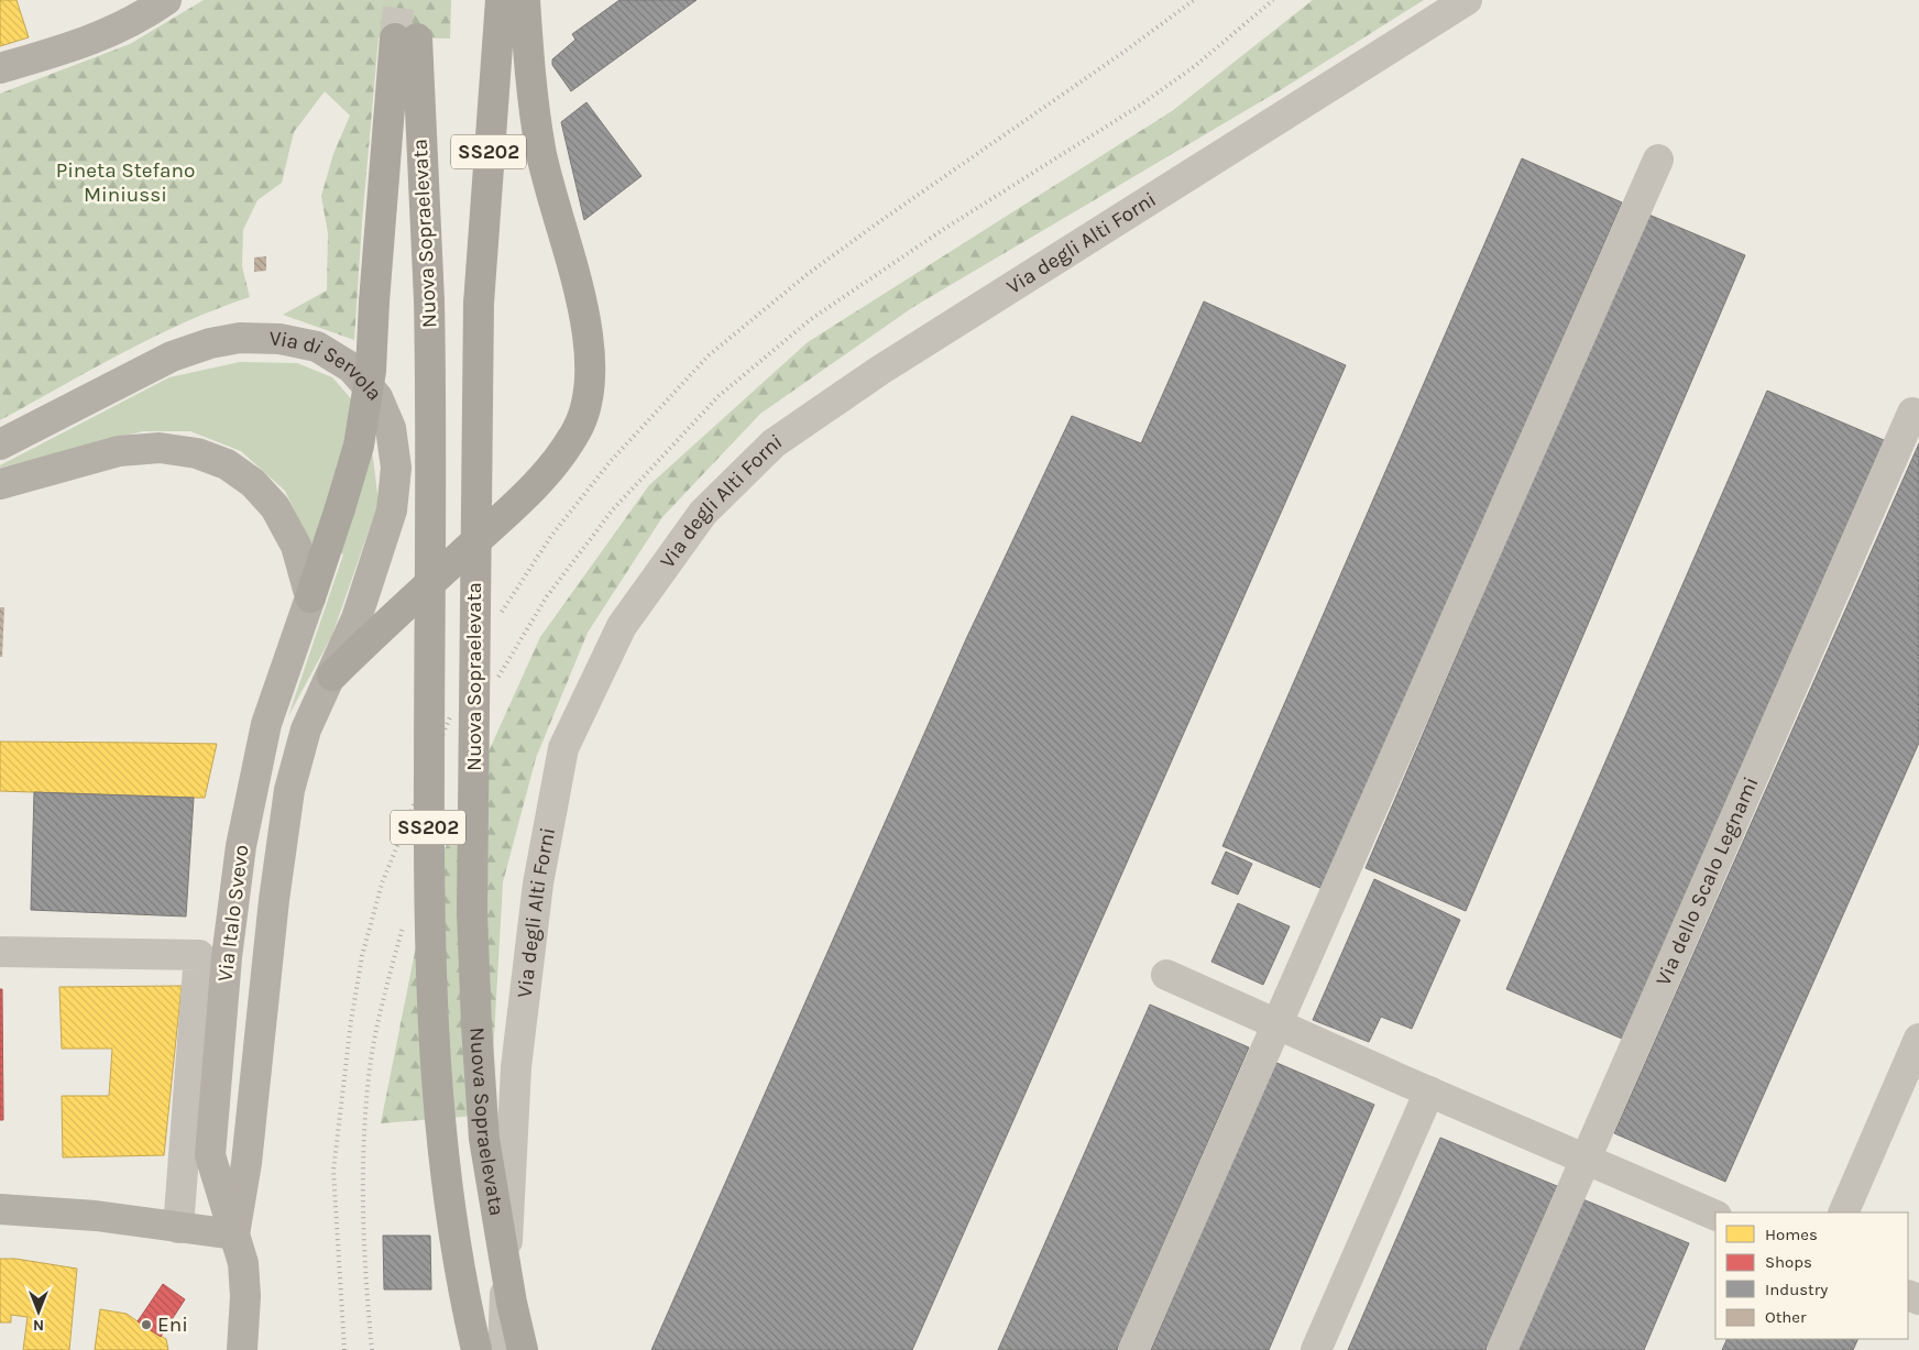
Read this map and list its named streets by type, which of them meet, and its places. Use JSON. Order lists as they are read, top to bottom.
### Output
{
  "streets": {
    "highway": ["SS202", "Nuova Sopraelevata"],
    "main road": ["Via di Servola", "Via Italo Svevo"],
    "street": ["Via degli Alti Forni", "Via dello Scalo Legnami"]
  },
  "crossings": [
    ["Nuova Sopraelevata", "Via Italo Svevo"],
    ["Via di Servola", "Via Italo Svevo"]
  ],
  "parks": ["Pineta Stefano Miniussi"],
  "places": ["Eni"],
  "legend": [
    "Homes",
    "Shops",
    "Industry",
    "Other"
  ],
  "north": "bottom"
}
